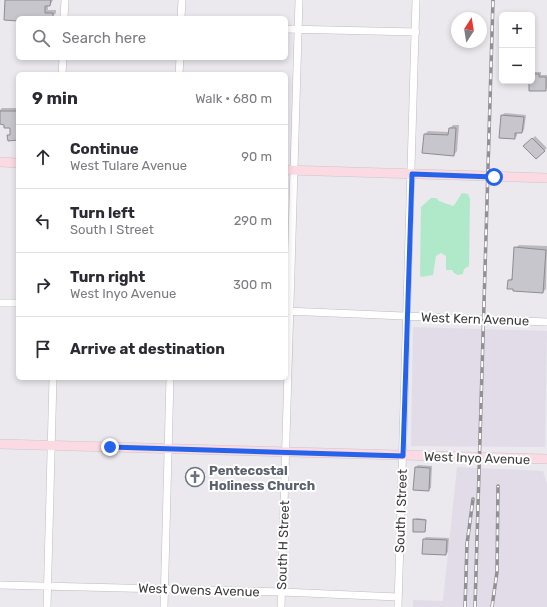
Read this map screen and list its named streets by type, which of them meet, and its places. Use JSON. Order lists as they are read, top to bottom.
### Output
{
  "streets": {
    "main road": ["West Inyo Avenue"],
    "street": [
      "West Kern Avenue",
      "South I Street",
      "South H Street",
      "West Owens Avenue"
    ]
  },
  "crossings": [
    ["West Kern Avenue", "South I Street"],
    ["West Kern Avenue", "South H Street"],
    ["West Inyo Avenue", "South I Street"],
    ["West Inyo Avenue", "South H Street"],
    ["South I Street", "West Owens Avenue"],
    ["South H Street", "West Owens Avenue"]
  ],
  "places": {
    "church": ["Pentecostal Holiness Church"]
  },
  "north": "top",
  "page": {
    "map_buttons": ["+", "−"],
    "search": "Search here",
    "heading": ["9 min", "Walk · 680 m"],
    "list": [
      ["Continue", "West Tulare Avenue", "90 m"],
      ["Turn left", "South I Street", "290 m"],
      ["Turn right", "West Inyo Avenue", "300 m"],
      "Arrive at destination"
    ]
  }
}
